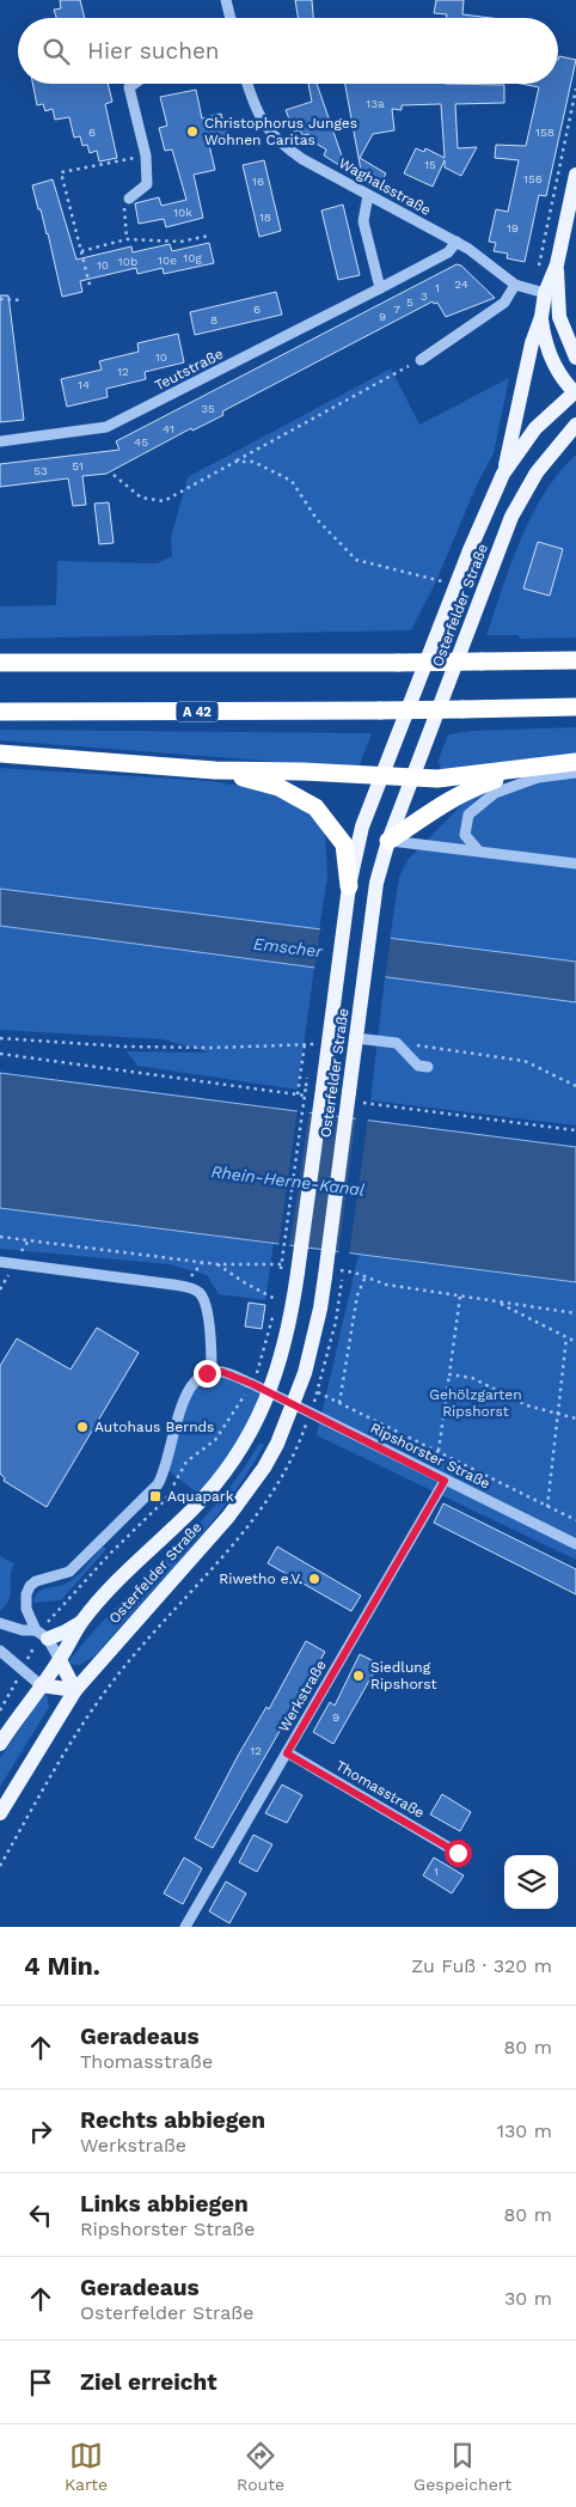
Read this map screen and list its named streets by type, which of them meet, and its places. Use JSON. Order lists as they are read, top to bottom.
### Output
{
  "streets": {
    "highway": ["A 42"],
    "main road": ["Osterfelder Straße"],
    "street": [
      "Waghalsstraße",
      "Teutstraße",
      "Ripshorster Straße",
      "Werkstraße",
      "Thomasstraße"
    ]
  },
  "crossings": [
    ["Waghalsstraße", "Teutstraße"],
    ["Waghalsstraße", "Osterfelder Straße"],
    ["Osterfelder Straße", "Ripshorster Straße"],
    ["Ripshorster Straße", "Werkstraße"],
    ["Werkstraße", "Thomasstraße"]
  ],
  "water": ["Emscher", "Rhein-Herne-Kanal"],
  "parks": ["Gehölzgarten Ripshorst"],
  "places": {
    "other": [
      "Christophorus Junges Wohnen Caritas",
      "Autohaus Bernds",
      "Riwetho e.V.",
      "Siedlung Ripshorst"
    ],
    "transit": ["Aquapark"]
  },
  "house_numbers": [
    "13a",
    "6",
    "158",
    "15",
    "156",
    "16",
    "10k",
    "18",
    "19",
    "10g",
    "10e",
    "10b",
    "10",
    "24",
    "1",
    "3",
    "5",
    "6",
    "7",
    "9",
    "8",
    "10",
    "12",
    "14",
    "35",
    "41",
    "45",
    "51",
    "53",
    "9",
    "12",
    "1"
  ],
  "page": {
    "search": "Hier suchen",
    "heading": ["4 Min.", "Zu Fuß · 320 m"],
    "list": [
      ["Geradeaus", "Thomasstraße", "80 m"],
      ["Rechts abbiegen", "Werkstraße", "130 m"],
      ["Links abbiegen", "Ripshorster Straße", "80 m"],
      ["Geradeaus", "Osterfelder Straße", "30 m"],
      "Ziel erreicht"
    ],
    "nav": ["Karte", "Route", "Gespeichert"]
  }
}
